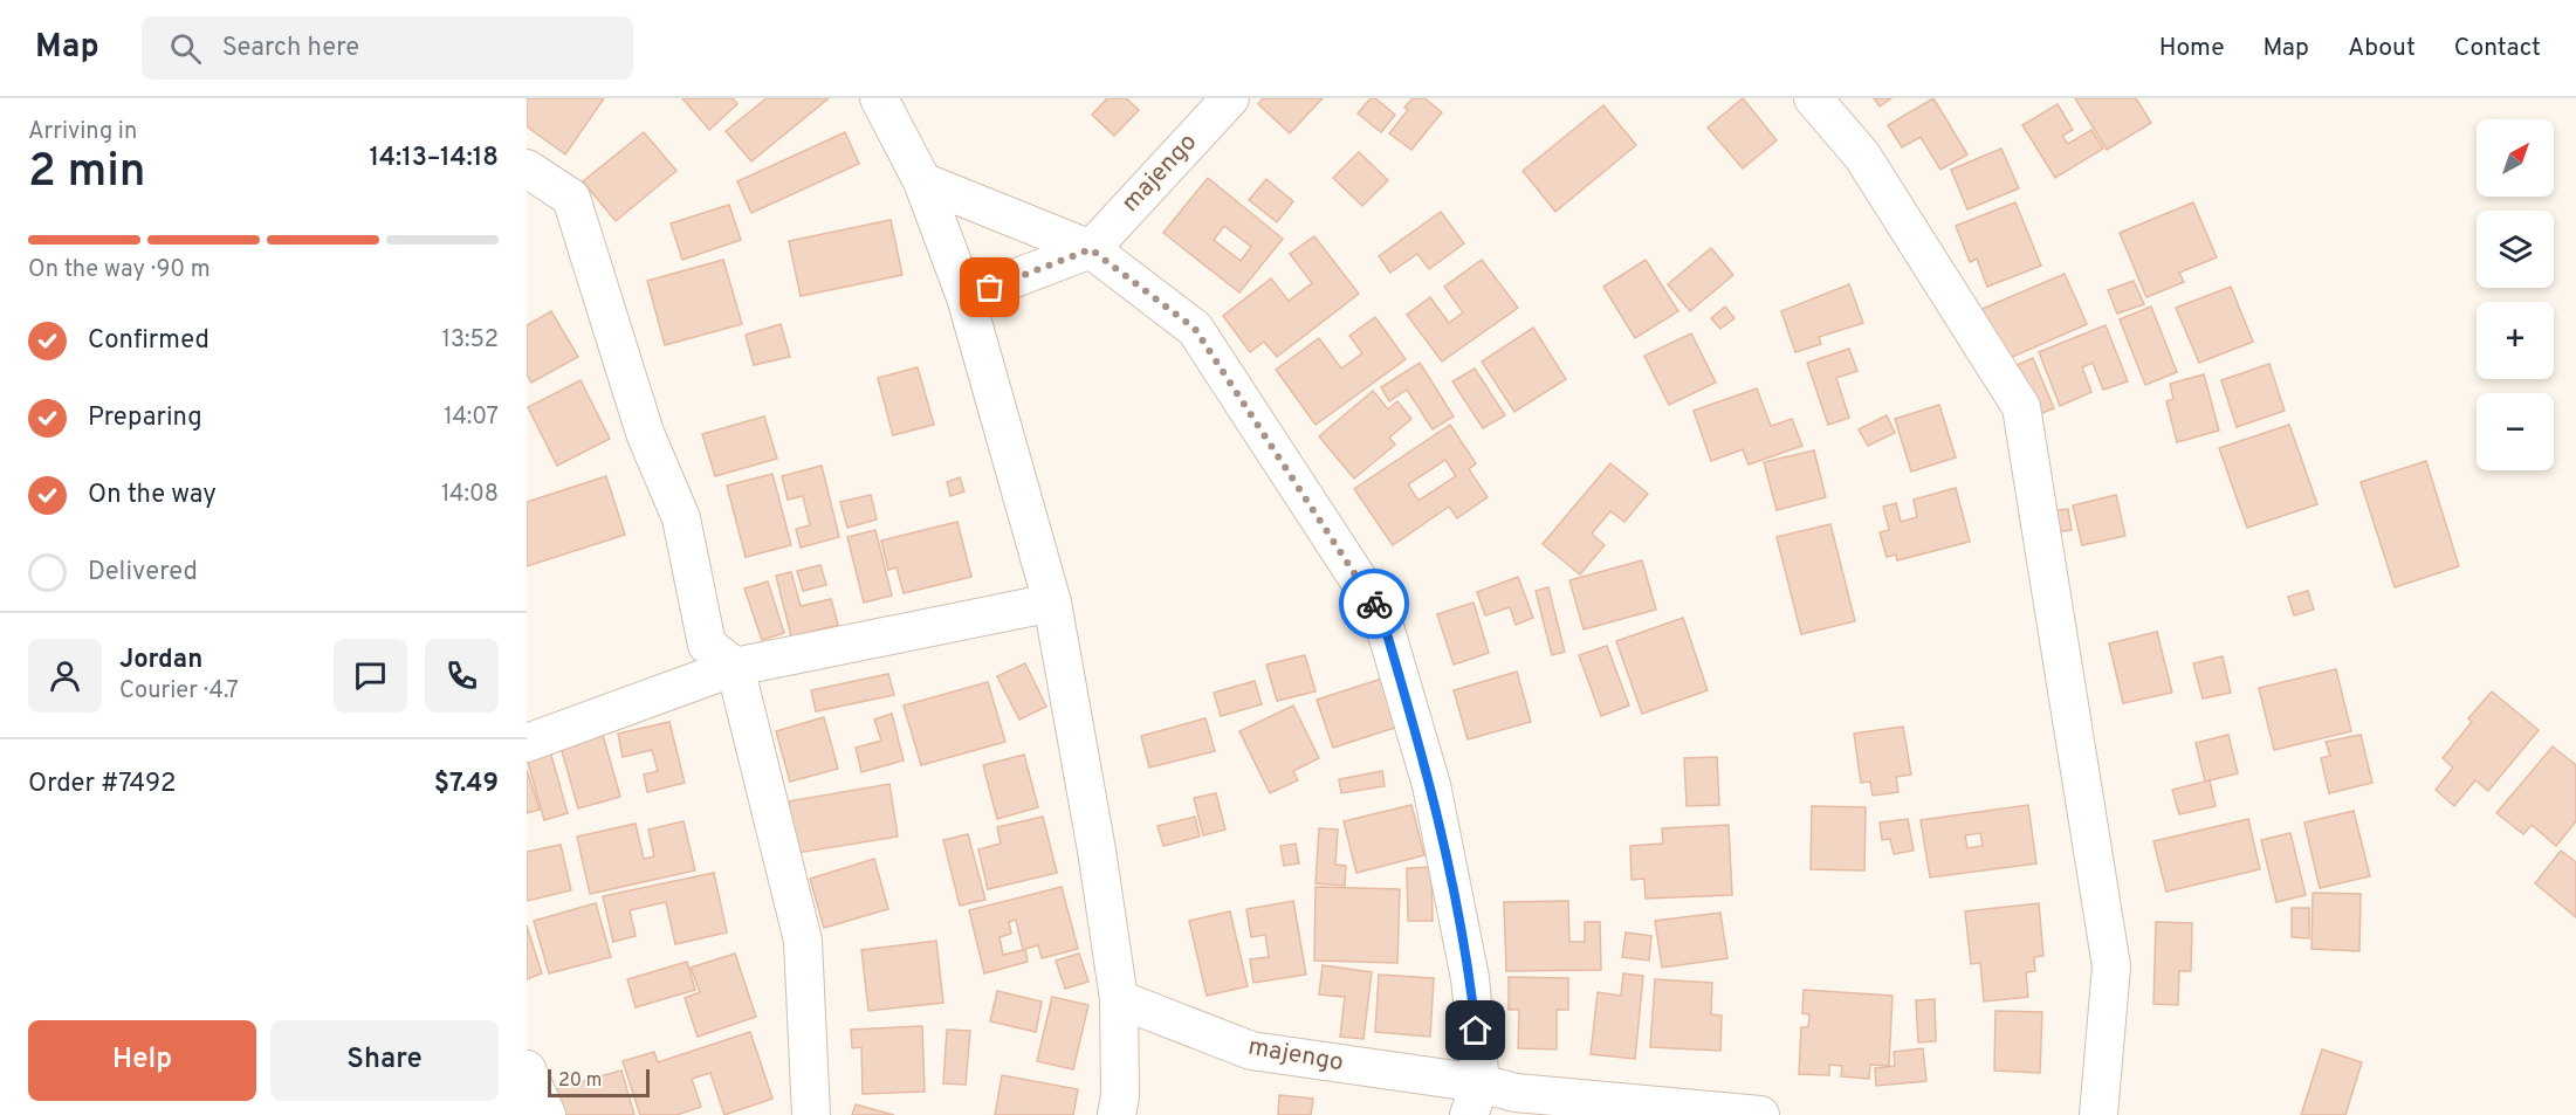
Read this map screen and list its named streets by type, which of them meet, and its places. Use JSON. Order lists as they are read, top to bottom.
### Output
{
  "streets": {
    "street": ["majengo"]
  },
  "scale_bar": "20 m",
  "north": "top right",
  "page": {
    "header": "Map",
    "search": "Search here",
    "nav": [
      "Home",
      "Map",
      "About",
      "Contact"
    ],
    "heading": ["2 min", "Arriving in", "14:13–14:18"],
    "panel": [
      "Jordan",
      "Courier · 4.7",
      "Order #7492",
      "$7.49"
    ],
    "map_buttons": ["+", "−"],
    "bar": "On the way · 90 m",
    "list": [
      ["Confirmed", "13:52"],
      ["Preparing", "14:07"],
      ["On the way", "14:08"],
      "Delivered"
    ],
    "buttons": ["Help", "Share"],
    "scale": "20 m"
  }
}
